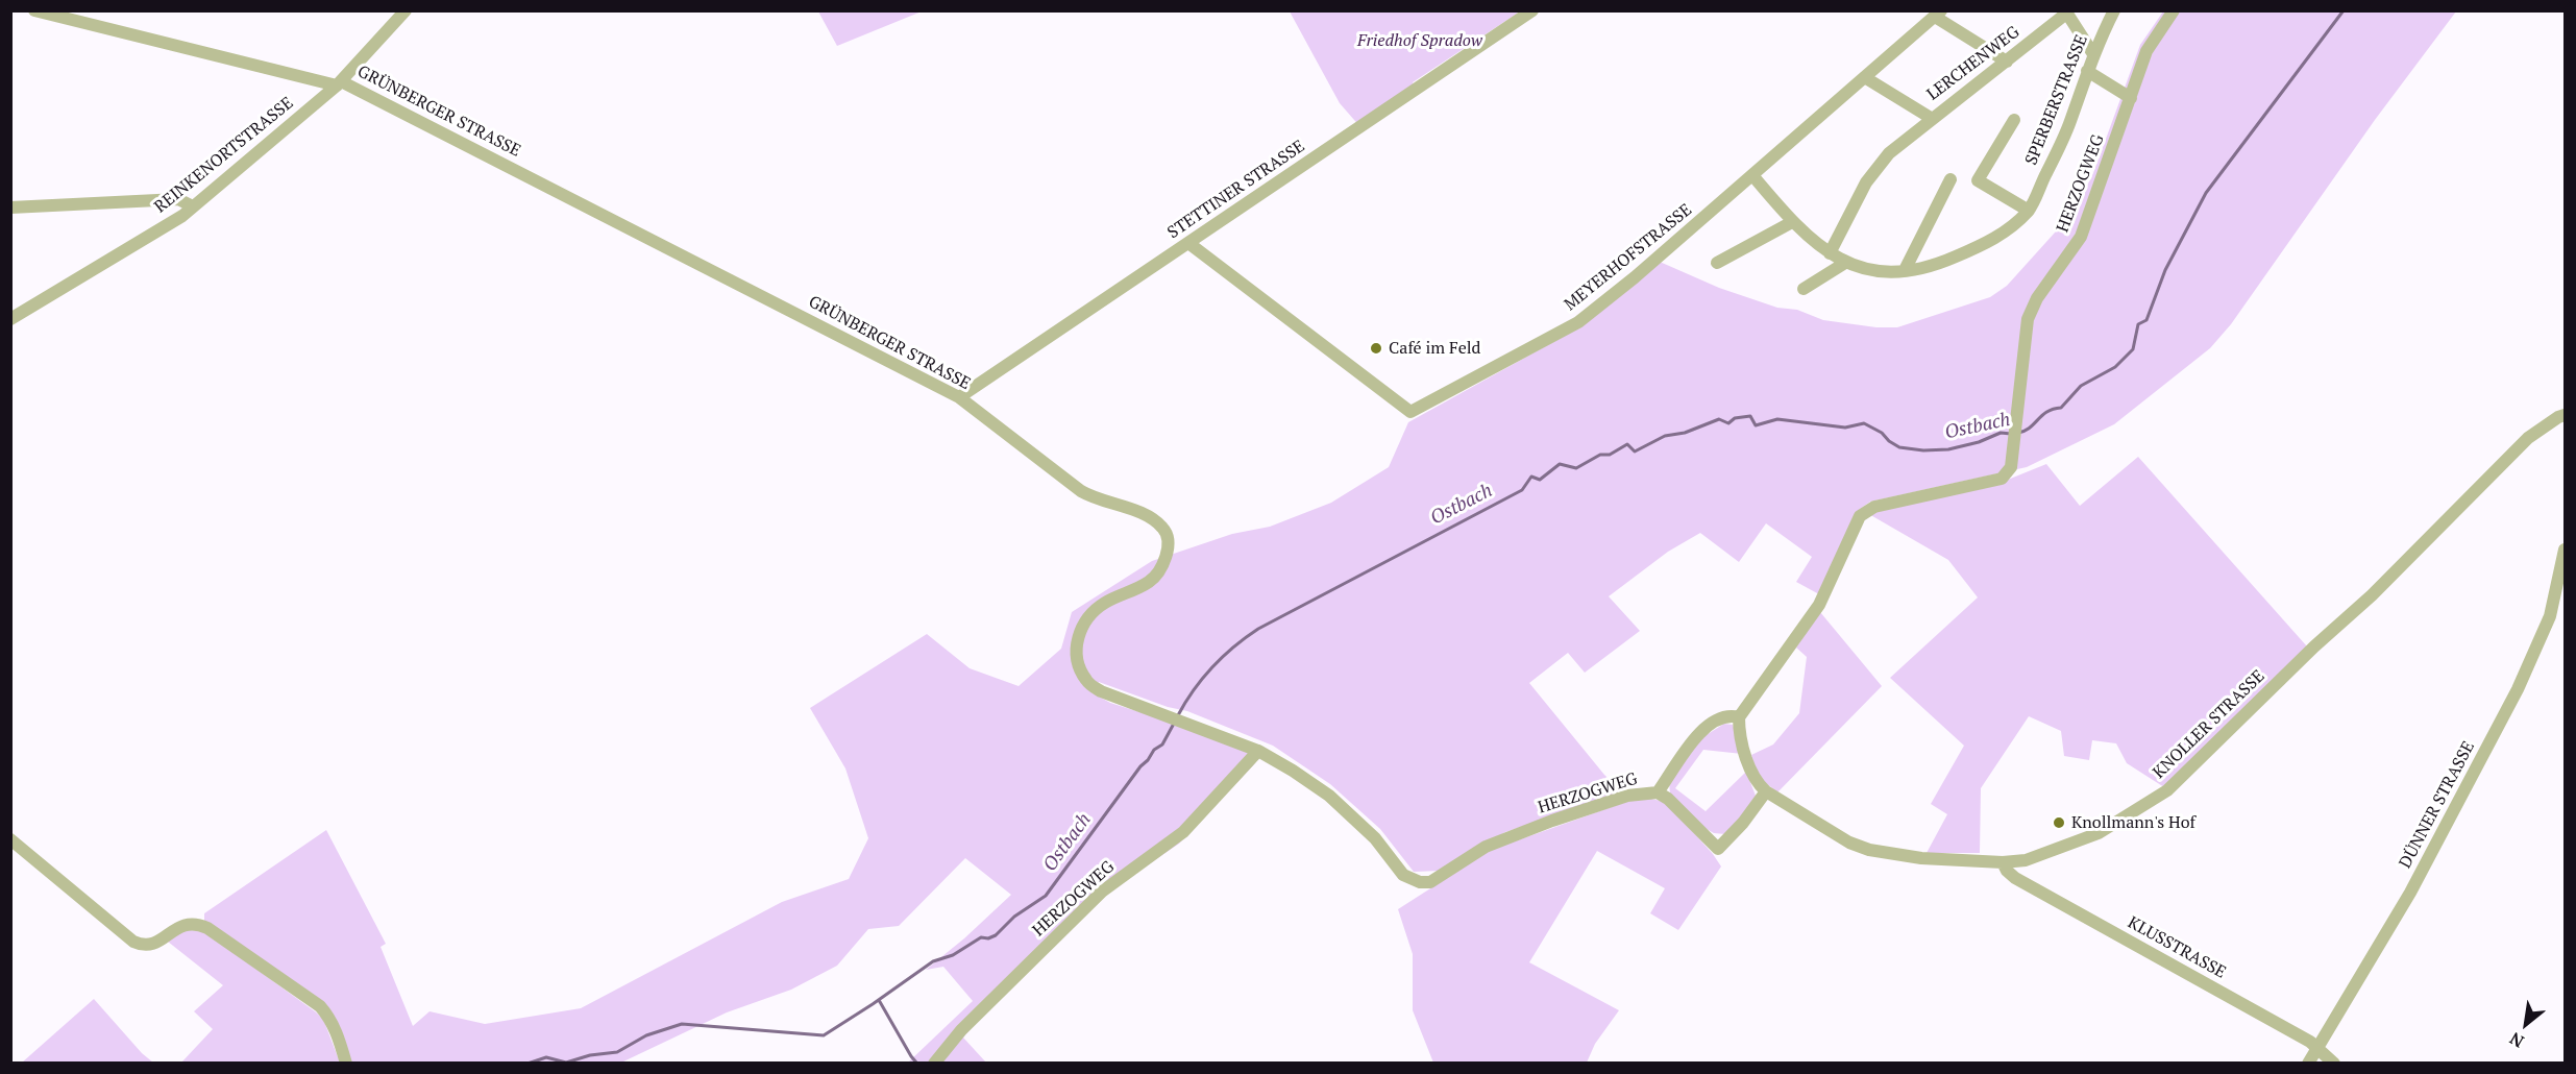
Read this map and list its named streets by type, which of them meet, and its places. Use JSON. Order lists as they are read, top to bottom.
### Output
{
  "streets": {
    "street": [
      "LERCHENWEG",
      "SPERBERSTRASSE",
      "GRÜNBERGER STRASSE",
      "REINKENORTSTRASSE",
      "HERZOGWEG",
      "STETTINER STRASSE",
      "MEYERHOFSTRASSE",
      "KNOLLER STRASSE",
      "DÜNNER STRASSE",
      "KLUSSTRASSE"
    ]
  },
  "crossings": [
    ["LERCHENWEG", "SPERBERSTRASSE"],
    ["LERCHENWEG", "MEYERHOFSTRASSE"],
    ["SPERBERSTRASSE", "MEYERHOFSTRASSE"],
    ["GRÜNBERGER STRASSE", "REINKENORTSTRASSE"],
    ["GRÜNBERGER STRASSE", "HERZOGWEG"],
    ["GRÜNBERGER STRASSE", "STETTINER STRASSE"],
    ["HERZOGWEG", "KNOLLER STRASSE"],
    ["STETTINER STRASSE", "MEYERHOFSTRASSE"],
    ["KNOLLER STRASSE", "KLUSSTRASSE"],
    ["DÜNNER STRASSE", "KLUSSTRASSE"]
  ],
  "water": ["Ostbach"],
  "parks": ["Friedhof Spradow"],
  "places": ["Café im Feld", "Knollmann's Hof"],
  "north": "bottom left"
}
